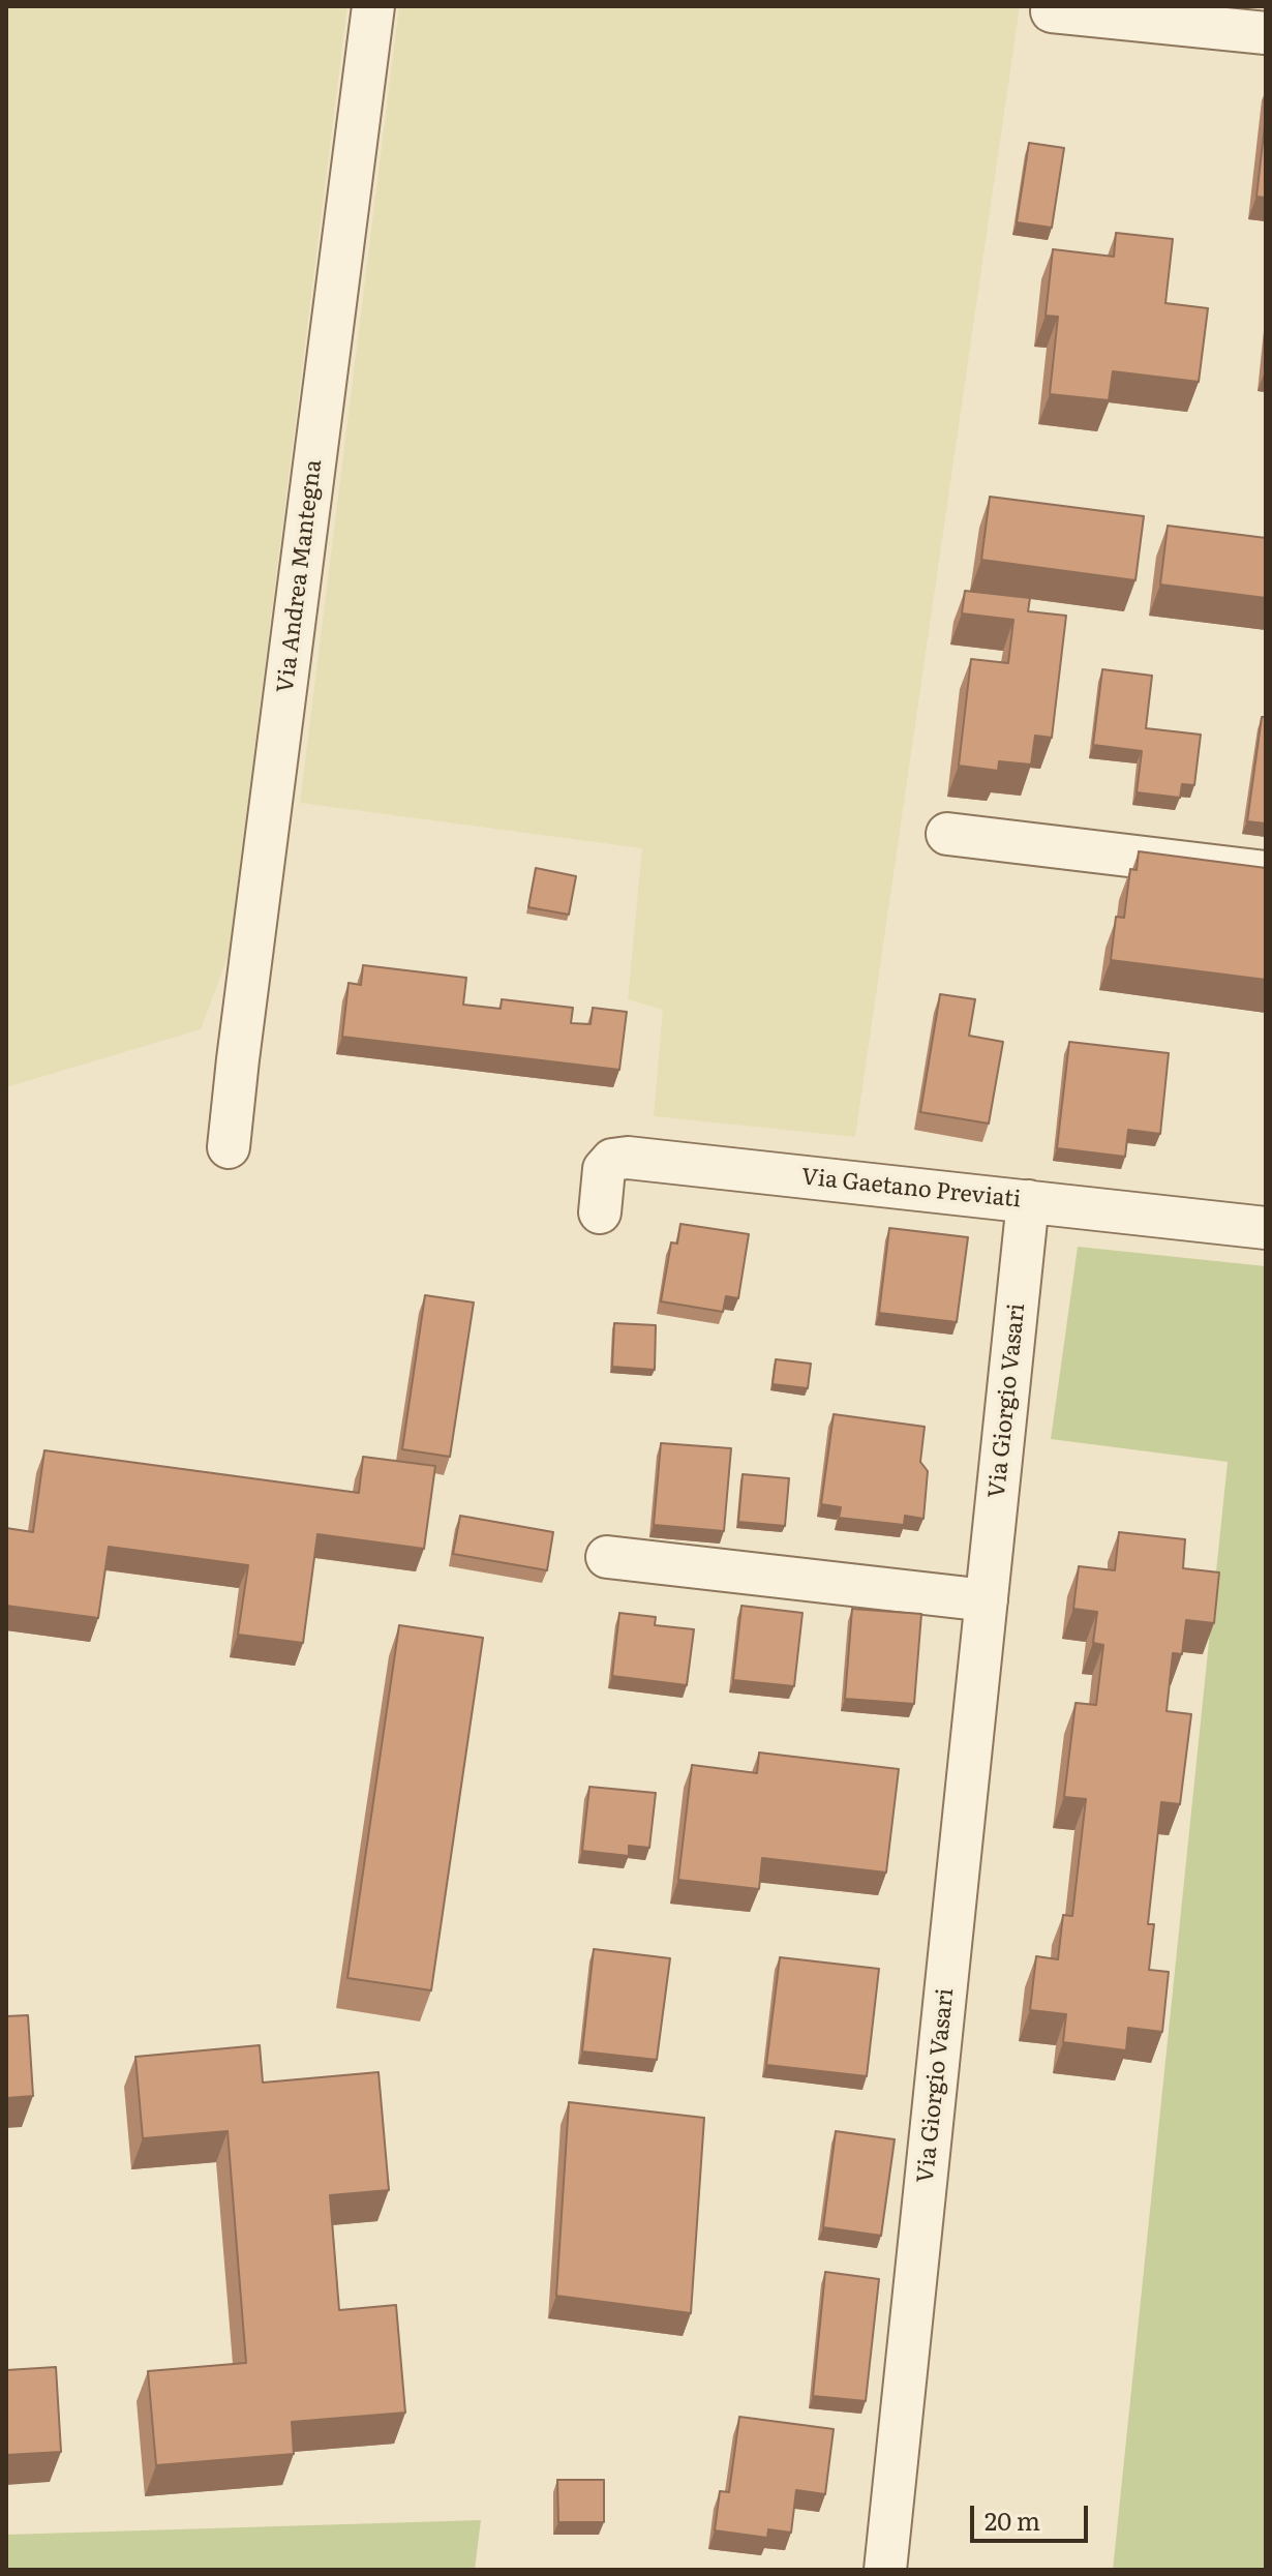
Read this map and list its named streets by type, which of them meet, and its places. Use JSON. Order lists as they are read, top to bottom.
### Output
{
  "streets": {
    "street": ["Via Andrea Mantegna", "Via Gaetano Previati", "Via Giorgio Vasari"]
  },
  "crossings": [
    ["Via Gaetano Previati", "Via Giorgio Vasari"]
  ],
  "scale_bar": "20 m"
}
